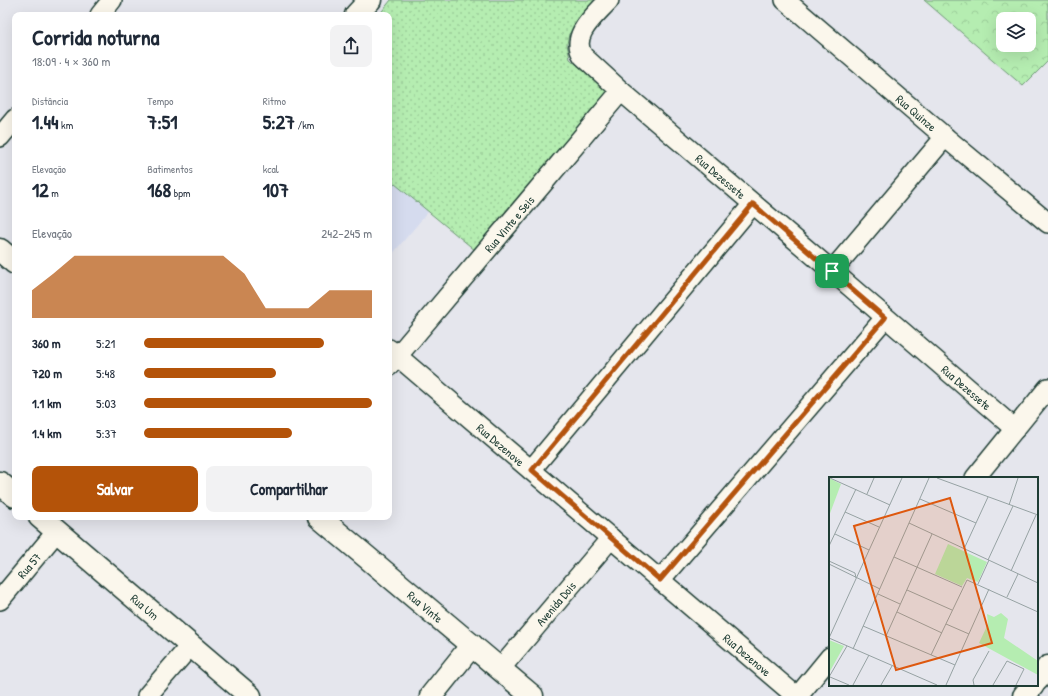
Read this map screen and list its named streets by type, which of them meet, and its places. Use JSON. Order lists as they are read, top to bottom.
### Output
{
  "streets": {
    "street": [
      "Rua Quinze",
      "Rua Dezessete",
      "Rua Vinte e Seis",
      "Rua Dezenove",
      "Rua 57",
      "Avenida Dois",
      "Rua Um",
      "Rua Vinte"
    ]
  },
  "crossings": [
    ["Rua Dezessete", "Rua Vinte e Seis"],
    ["Rua Vinte e Seis", "Rua Dezenove"],
    ["Rua Dezenove", "Avenida Dois"],
    ["Rua 57", "Rua Um"],
    ["Avenida Dois", "Rua Vinte"]
  ],
  "page": {
    "heading": ["Corrida noturna", "18:09 · 4 × 360 m"],
    "stats": [
      ["Distância", "1.44 km"],
      ["Tempo", "7:51"],
      ["Ritmo", "5:27 /km"],
      ["Elevação", "12 m"],
      ["Batimentos", "168 bpm"],
      ["kcal", "107"]
    ],
    "chart": ["Elevação", "242–245 m"],
    "list": [
      {
        "name": "360 m",
        "note": "5:21"
      },
      {
        "name": "720 m",
        "note": "5:48"
      },
      {
        "name": "1.1 km",
        "note": "5:03"
      },
      {
        "name": "1.4 km",
        "note": "5:37"
      }
    ],
    "buttons": ["Salvar", "Compartilhar"]
  }
}
